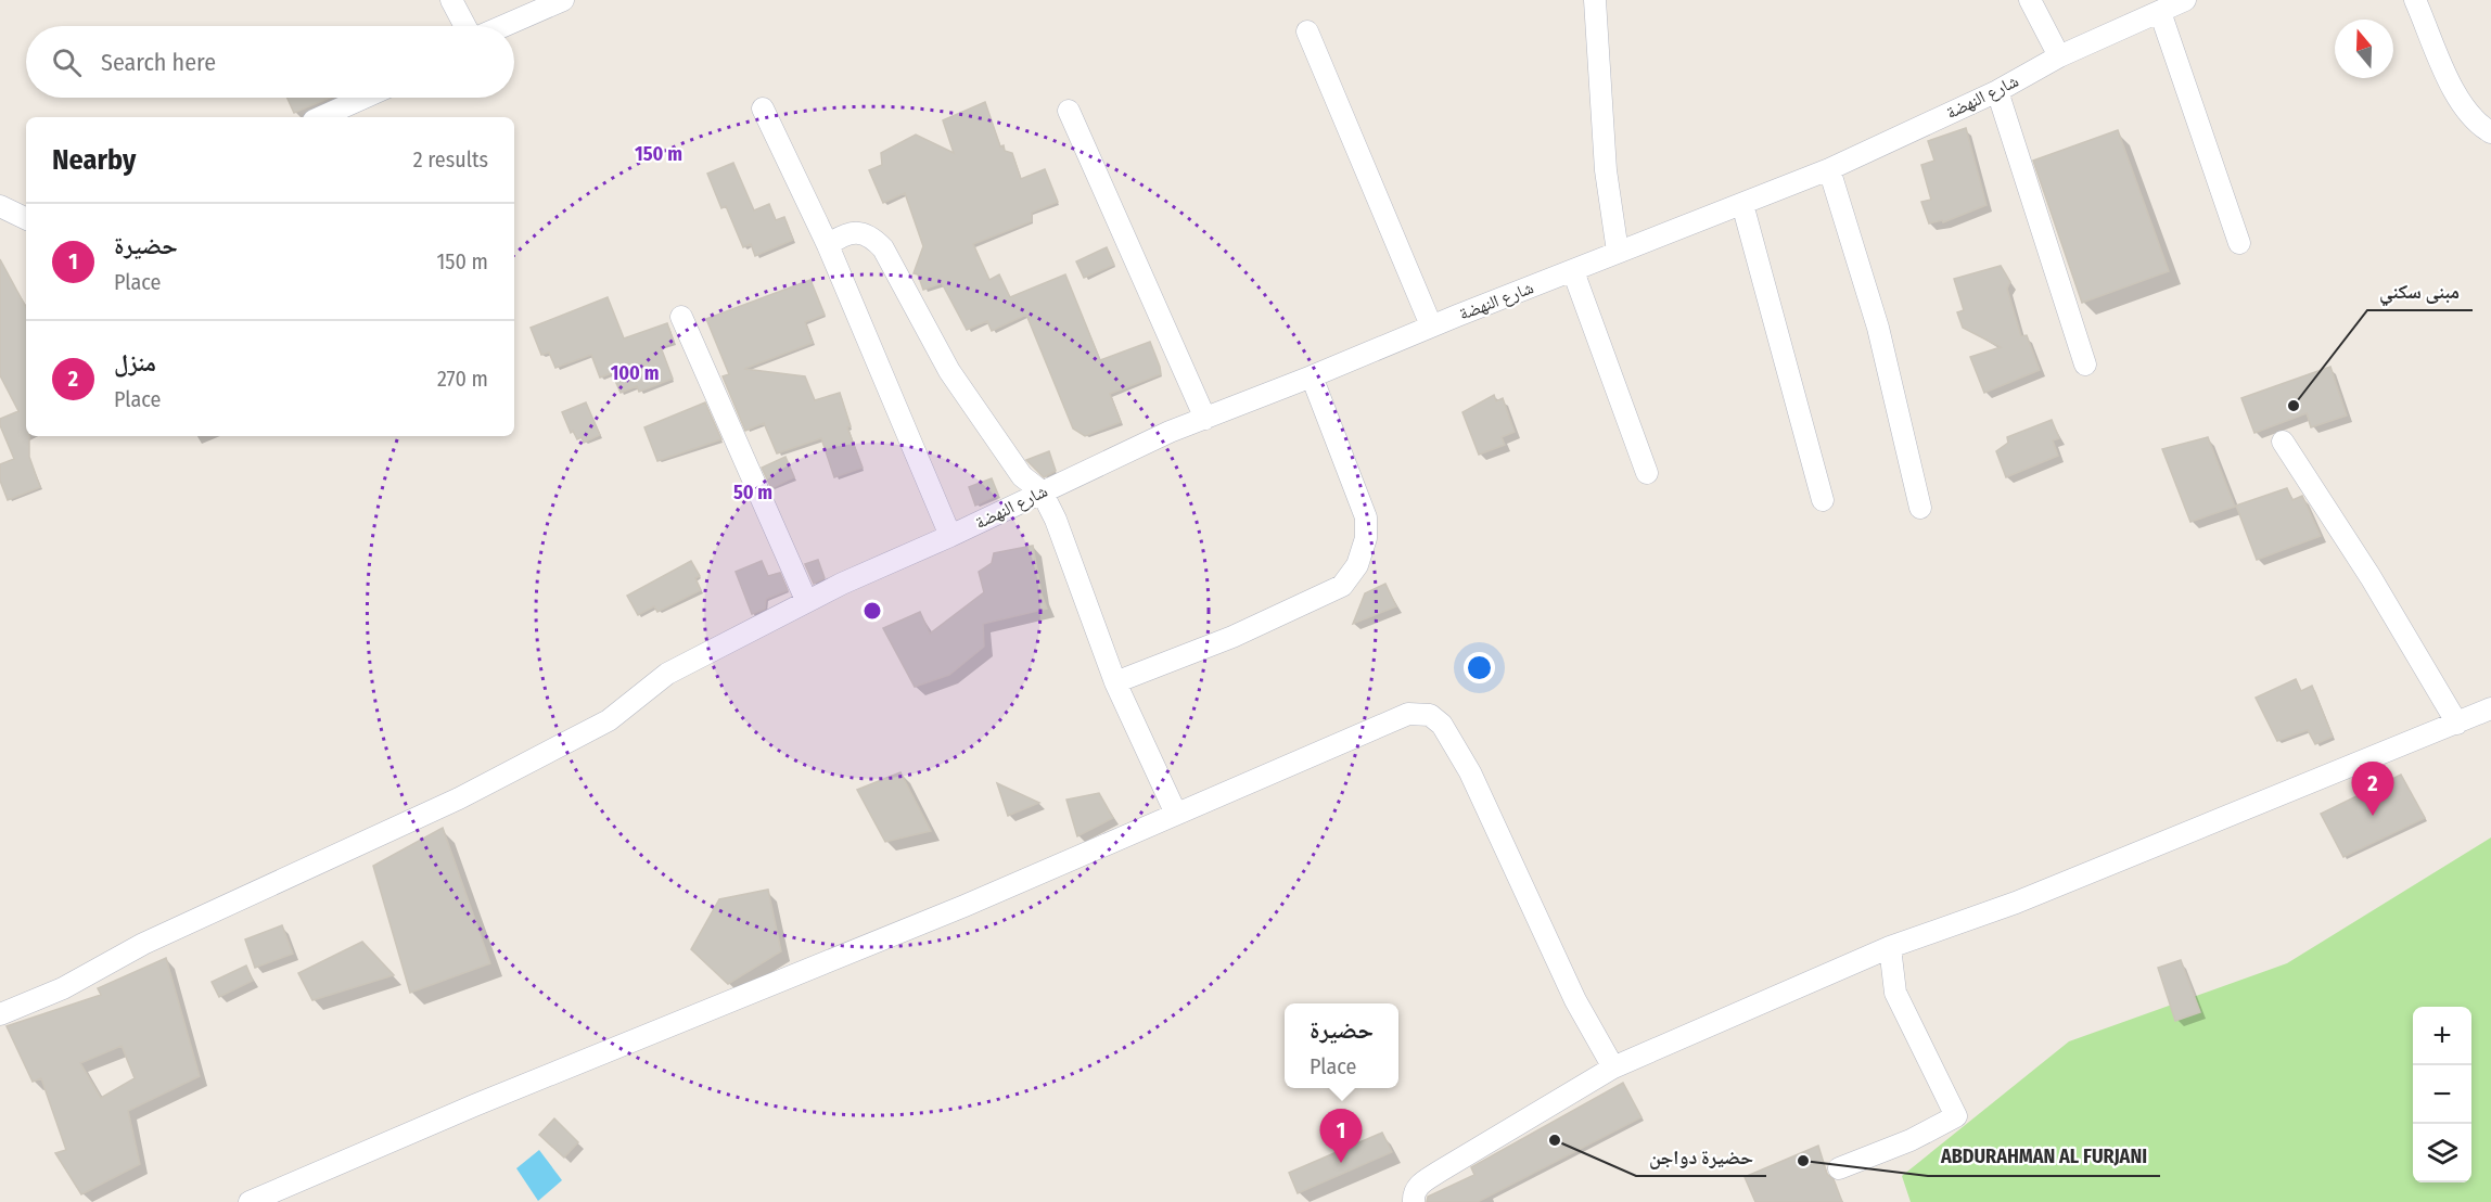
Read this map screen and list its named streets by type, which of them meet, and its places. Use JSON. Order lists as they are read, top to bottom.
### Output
{
  "streets": {
    "street": ["شارع النهضة"]
  },
  "places": ["مبنى سكني", "حضيرة دواجن", "ABDURAHMAN AL FURJANI"],
  "north": "top",
  "page": {
    "search": "Search here",
    "heading": ["Nearby", "2 results"],
    "list": [
      {
        "mark": "1",
        "name": "حضيرة",
        "note": "Place",
        "value": "150 m"
      },
      {
        "mark": "2",
        "name": "منزل",
        "note": "Place",
        "value": "270 m"
      }
    ],
    "pins": ["2", "1"],
    "popup": ["حضيرة", "Place"],
    "map_buttons": ["+", "−"]
  },
  "rings": ["150 m", "100 m", "50 m"]
}
